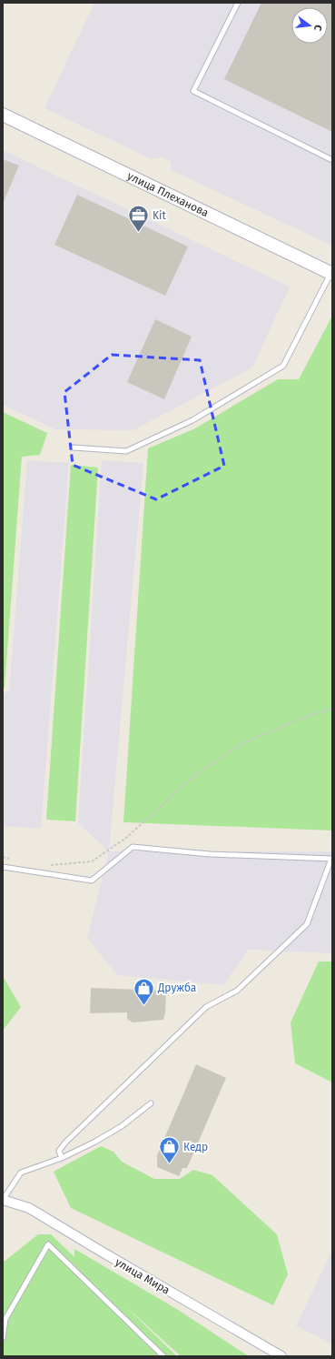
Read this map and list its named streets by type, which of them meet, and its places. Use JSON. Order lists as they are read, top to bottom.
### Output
{
  "streets": {
    "main road": ["улица Плеханова"],
    "street": ["улица Мира"]
  },
  "places": {
    "office": ["Kit"],
    "shop": ["Дружба", "Кедр"]
  },
  "north": "right"
}
